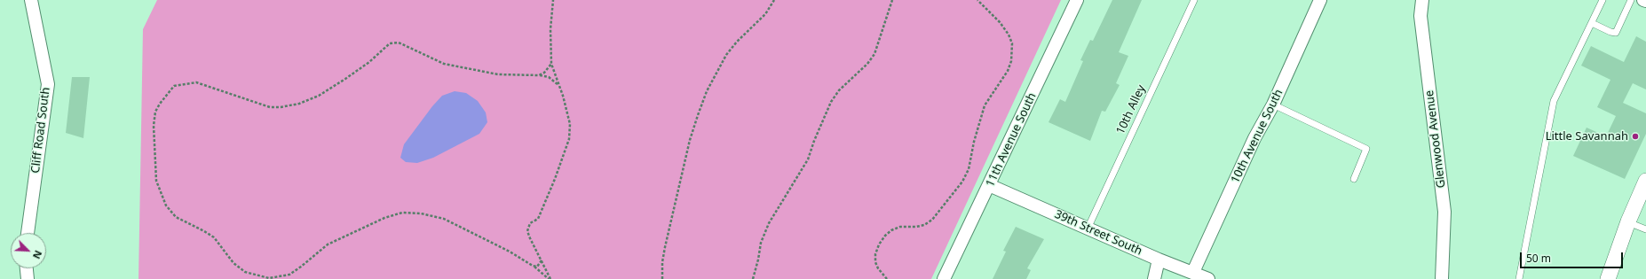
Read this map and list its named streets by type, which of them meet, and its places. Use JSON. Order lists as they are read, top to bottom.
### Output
{
  "streets": {
    "street": [
      "Cliff Road South",
      "10th Avenue South",
      "Glenwood Avenue",
      "11th Avenue South",
      "39th Street South"
    ],
    "lane": ["10th Alley"]
  },
  "crossings": [
    ["10th Alley", "39th Street South"],
    ["10th Avenue South", "39th Street South"],
    ["11th Avenue South", "39th Street South"]
  ],
  "places": ["Little Savannah"],
  "scale_bar": "50 m",
  "north": "bottom right"
}
